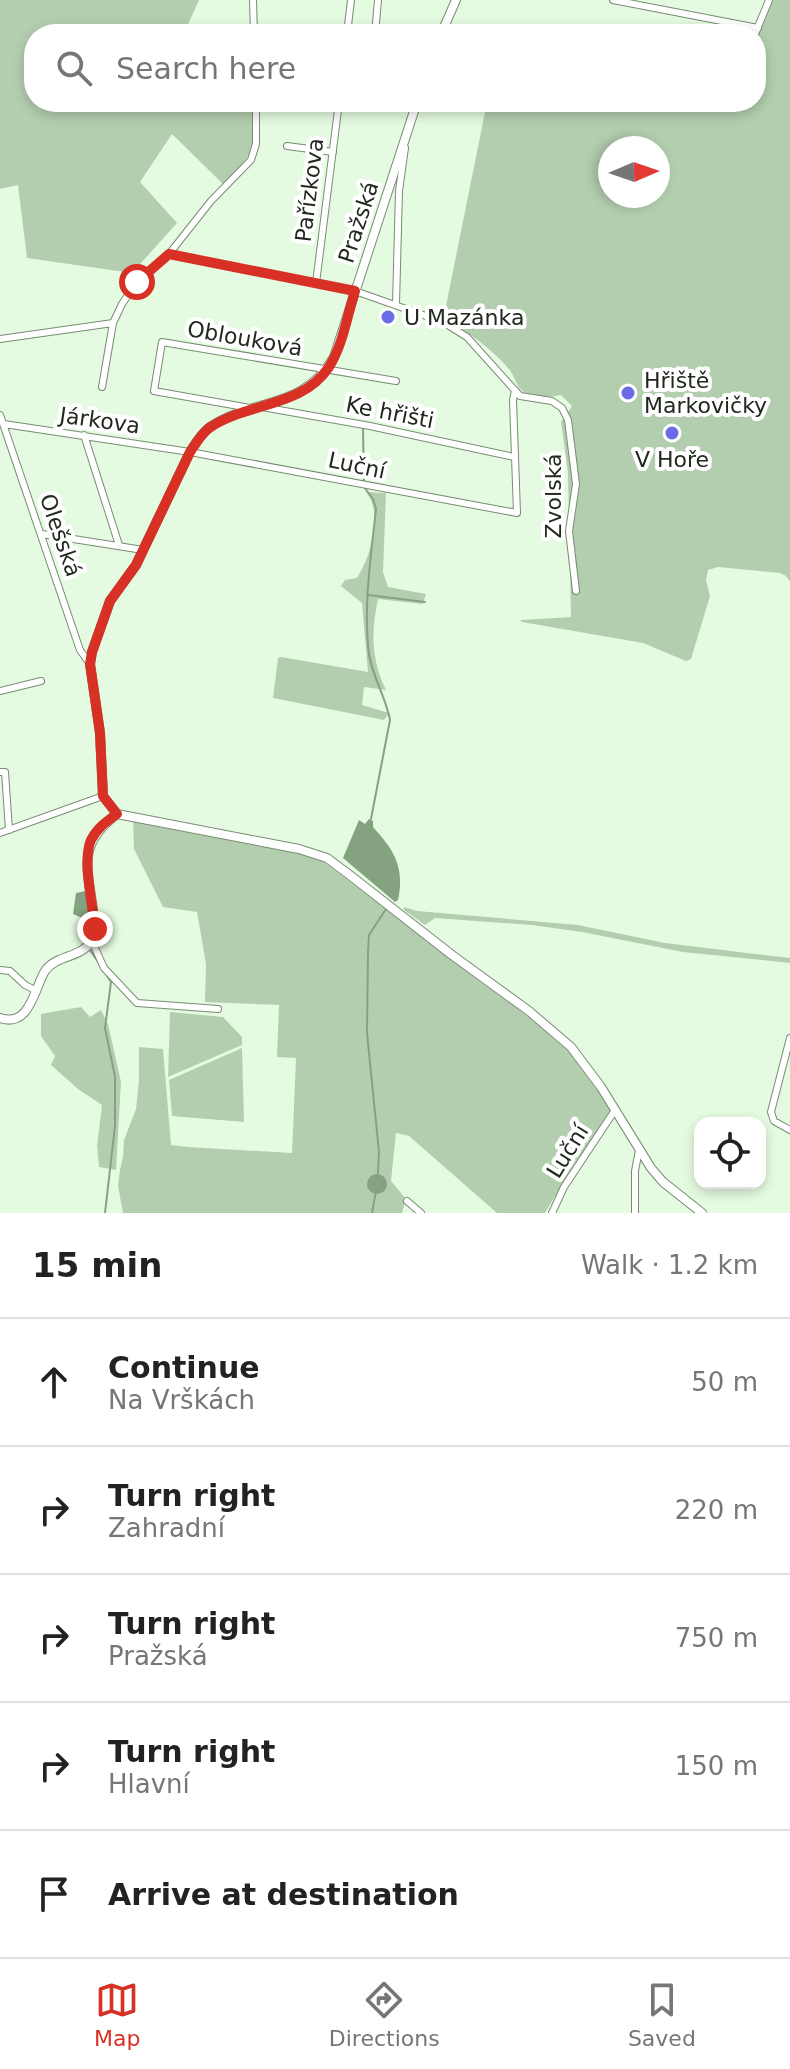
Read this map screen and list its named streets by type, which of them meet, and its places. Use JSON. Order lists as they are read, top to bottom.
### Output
{
  "streets": {
    "street": [
      "Pařízkova",
      "Pražská",
      "Oblouková",
      "Ke hřišti",
      "Járkova",
      "Luční",
      "Zvolská",
      "Olešská"
    ]
  },
  "crossings": [
    ["Pražská", "Oblouková"],
    ["Oblouková", "Ke hřišti"],
    ["Ke hřišti", "Luční"],
    ["Járkova", "Luční"],
    ["Járkova", "Olešská"]
  ],
  "places": ["U Mazánka", "Hřiště Markovičky", "V Hoře"],
  "north": "right",
  "page": {
    "search": "Search here",
    "heading": ["15 min", "Walk · 1.2 km"],
    "list": [
      ["Continue", "Na Vrškách", "50 m"],
      ["Turn right", "Zahradní", "220 m"],
      ["Turn right", "Pražská", "750 m"],
      ["Turn right", "Hlavní", "150 m"],
      "Arrive at destination"
    ],
    "nav": ["Map", "Directions", "Saved"]
  }
}
